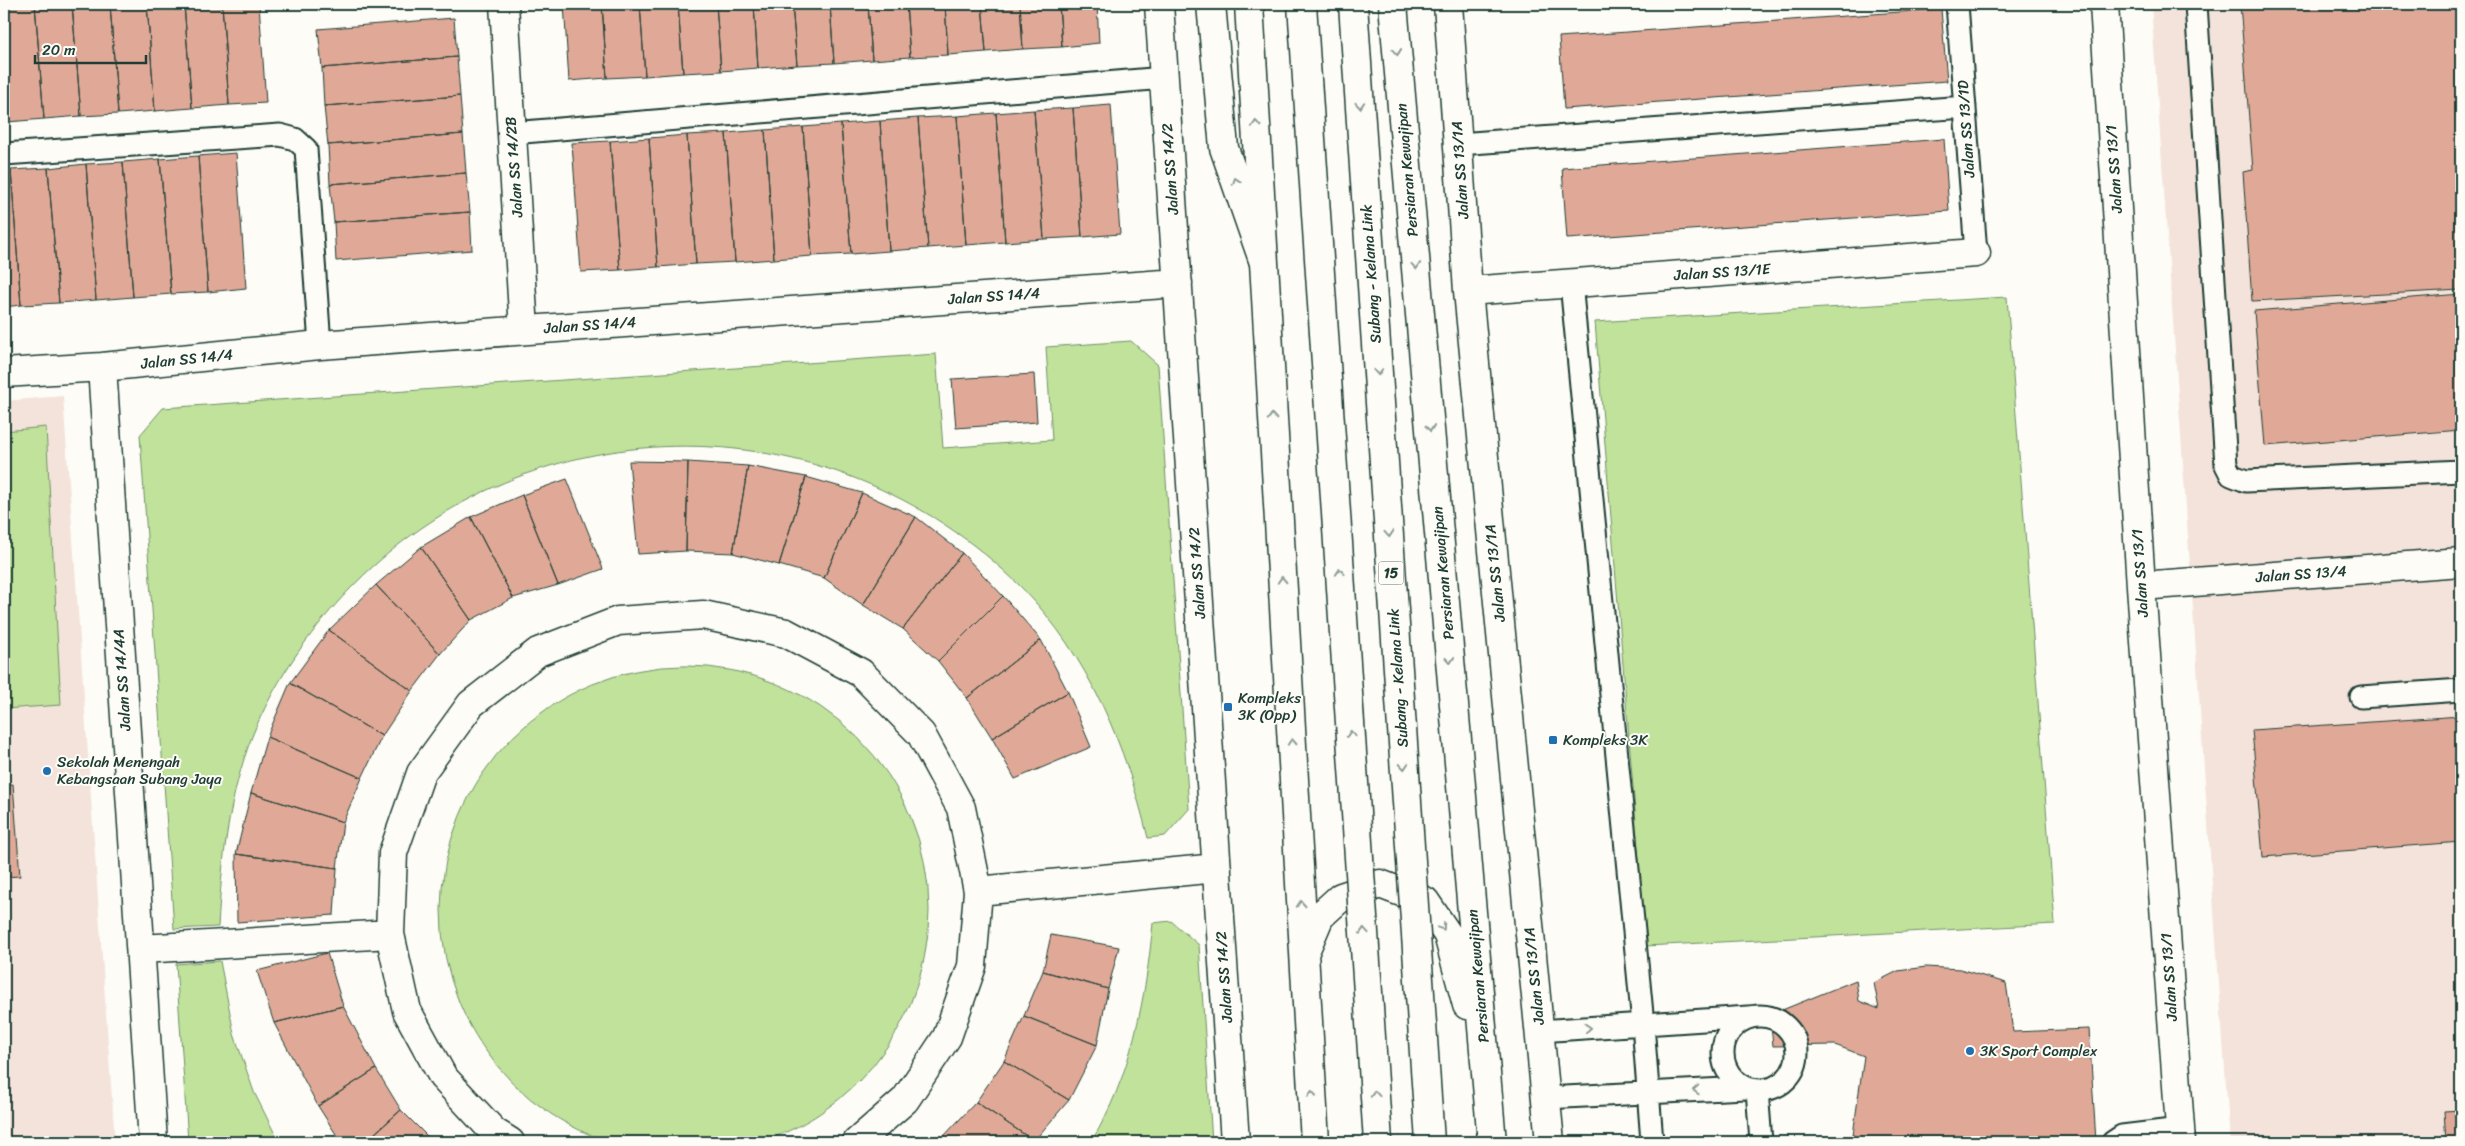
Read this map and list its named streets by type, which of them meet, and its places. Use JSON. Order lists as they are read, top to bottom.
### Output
{
  "streets": {
    "main road": [
      "Jalan SS 14/2B",
      "Jalan SS 14/2",
      "Jalan SS 13/1",
      "Persiaran Kewajipan",
      "Jalan SS 13/1A",
      "Jalan SS 13/1E",
      "Subang - Kelana Link",
      "Jalan SS 14/4",
      "15",
      "Jalan SS 13/4",
      "Jalan SS 14/4A"
    ],
    "lane": ["Jalan SS 13/1D"]
  },
  "crossings": [
    ["Jalan SS 13/1D", "Jalan SS 13/1E"],
    ["Jalan SS 14/2B", "Jalan SS 14/4"],
    ["Jalan SS 14/2", "Jalan SS 14/4"],
    ["Jalan SS 13/1", "Jalan SS 13/4"],
    ["Jalan SS 13/1A", "Jalan SS 13/1E"],
    ["Jalan SS 14/4", "Jalan SS 14/4A"]
  ],
  "places": {
    "transit": ["Kompleks 3K (Opp)", "Kompleks 3K"],
    "other": ["Sekolah Menengah Kebangsaan Subang Jaya", "3K Sport Complex"]
  },
  "scale_bar": "20 m"
}
